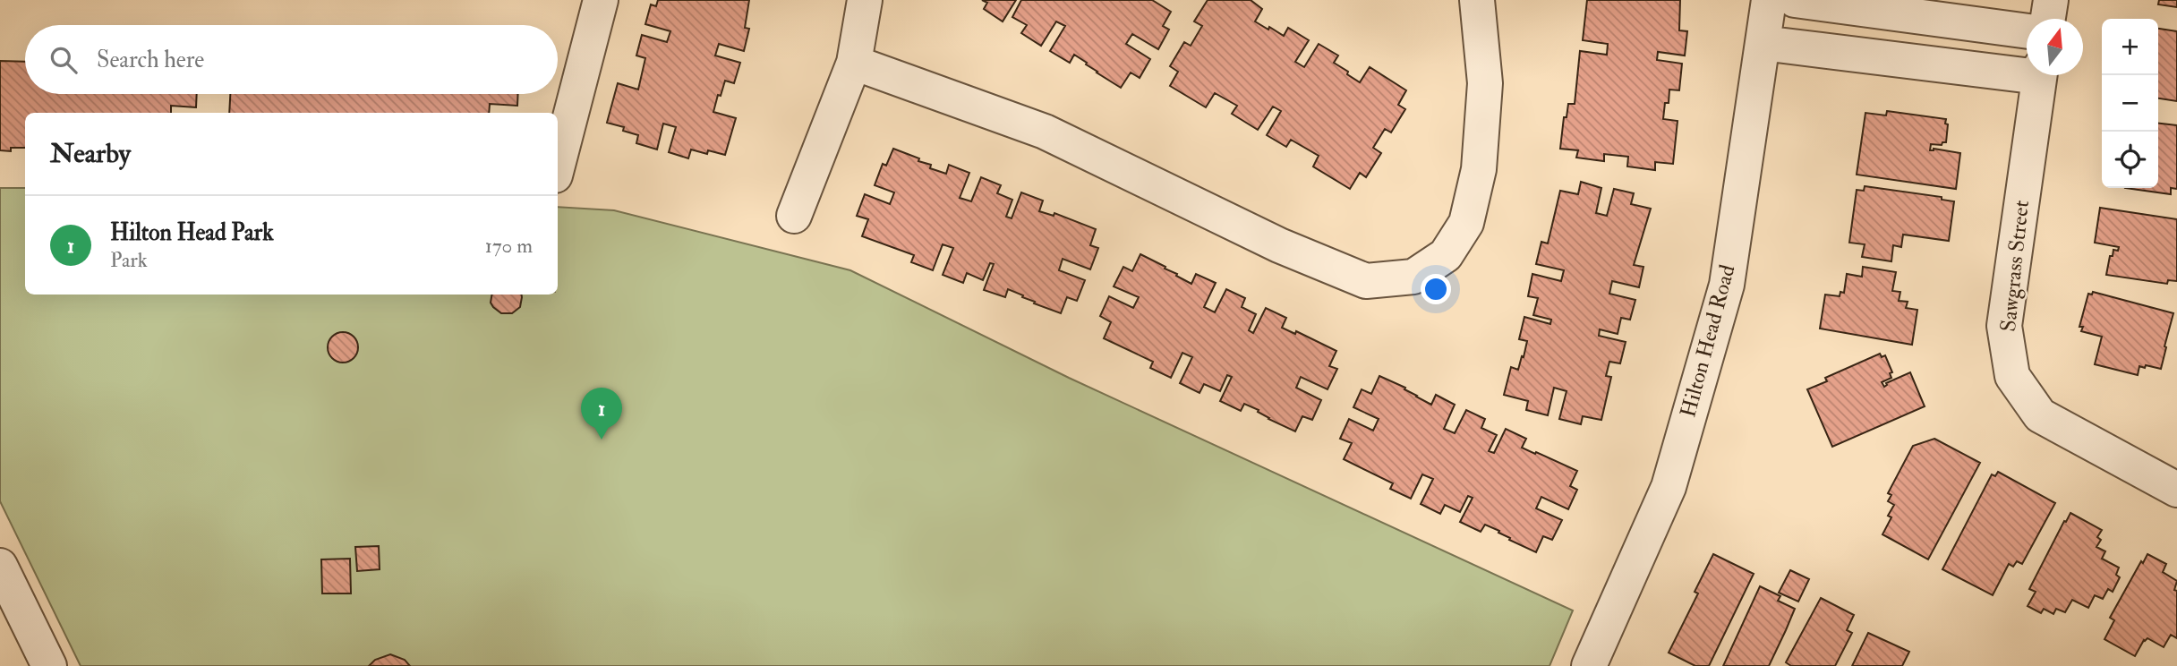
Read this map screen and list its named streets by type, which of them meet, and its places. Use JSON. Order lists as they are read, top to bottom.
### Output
{
  "streets": {
    "street": ["Sawgrass Street", "Hilton Head Road"]
  },
  "north": "top",
  "page": {
    "map_buttons": ["+", "−"],
    "search": "Search here",
    "heading": "Nearby",
    "list": [
      {
        "mark": "1",
        "name": "Hilton Head Park",
        "note": "Park",
        "value": "170 m"
      }
    ],
    "pins": "1"
  }
}
